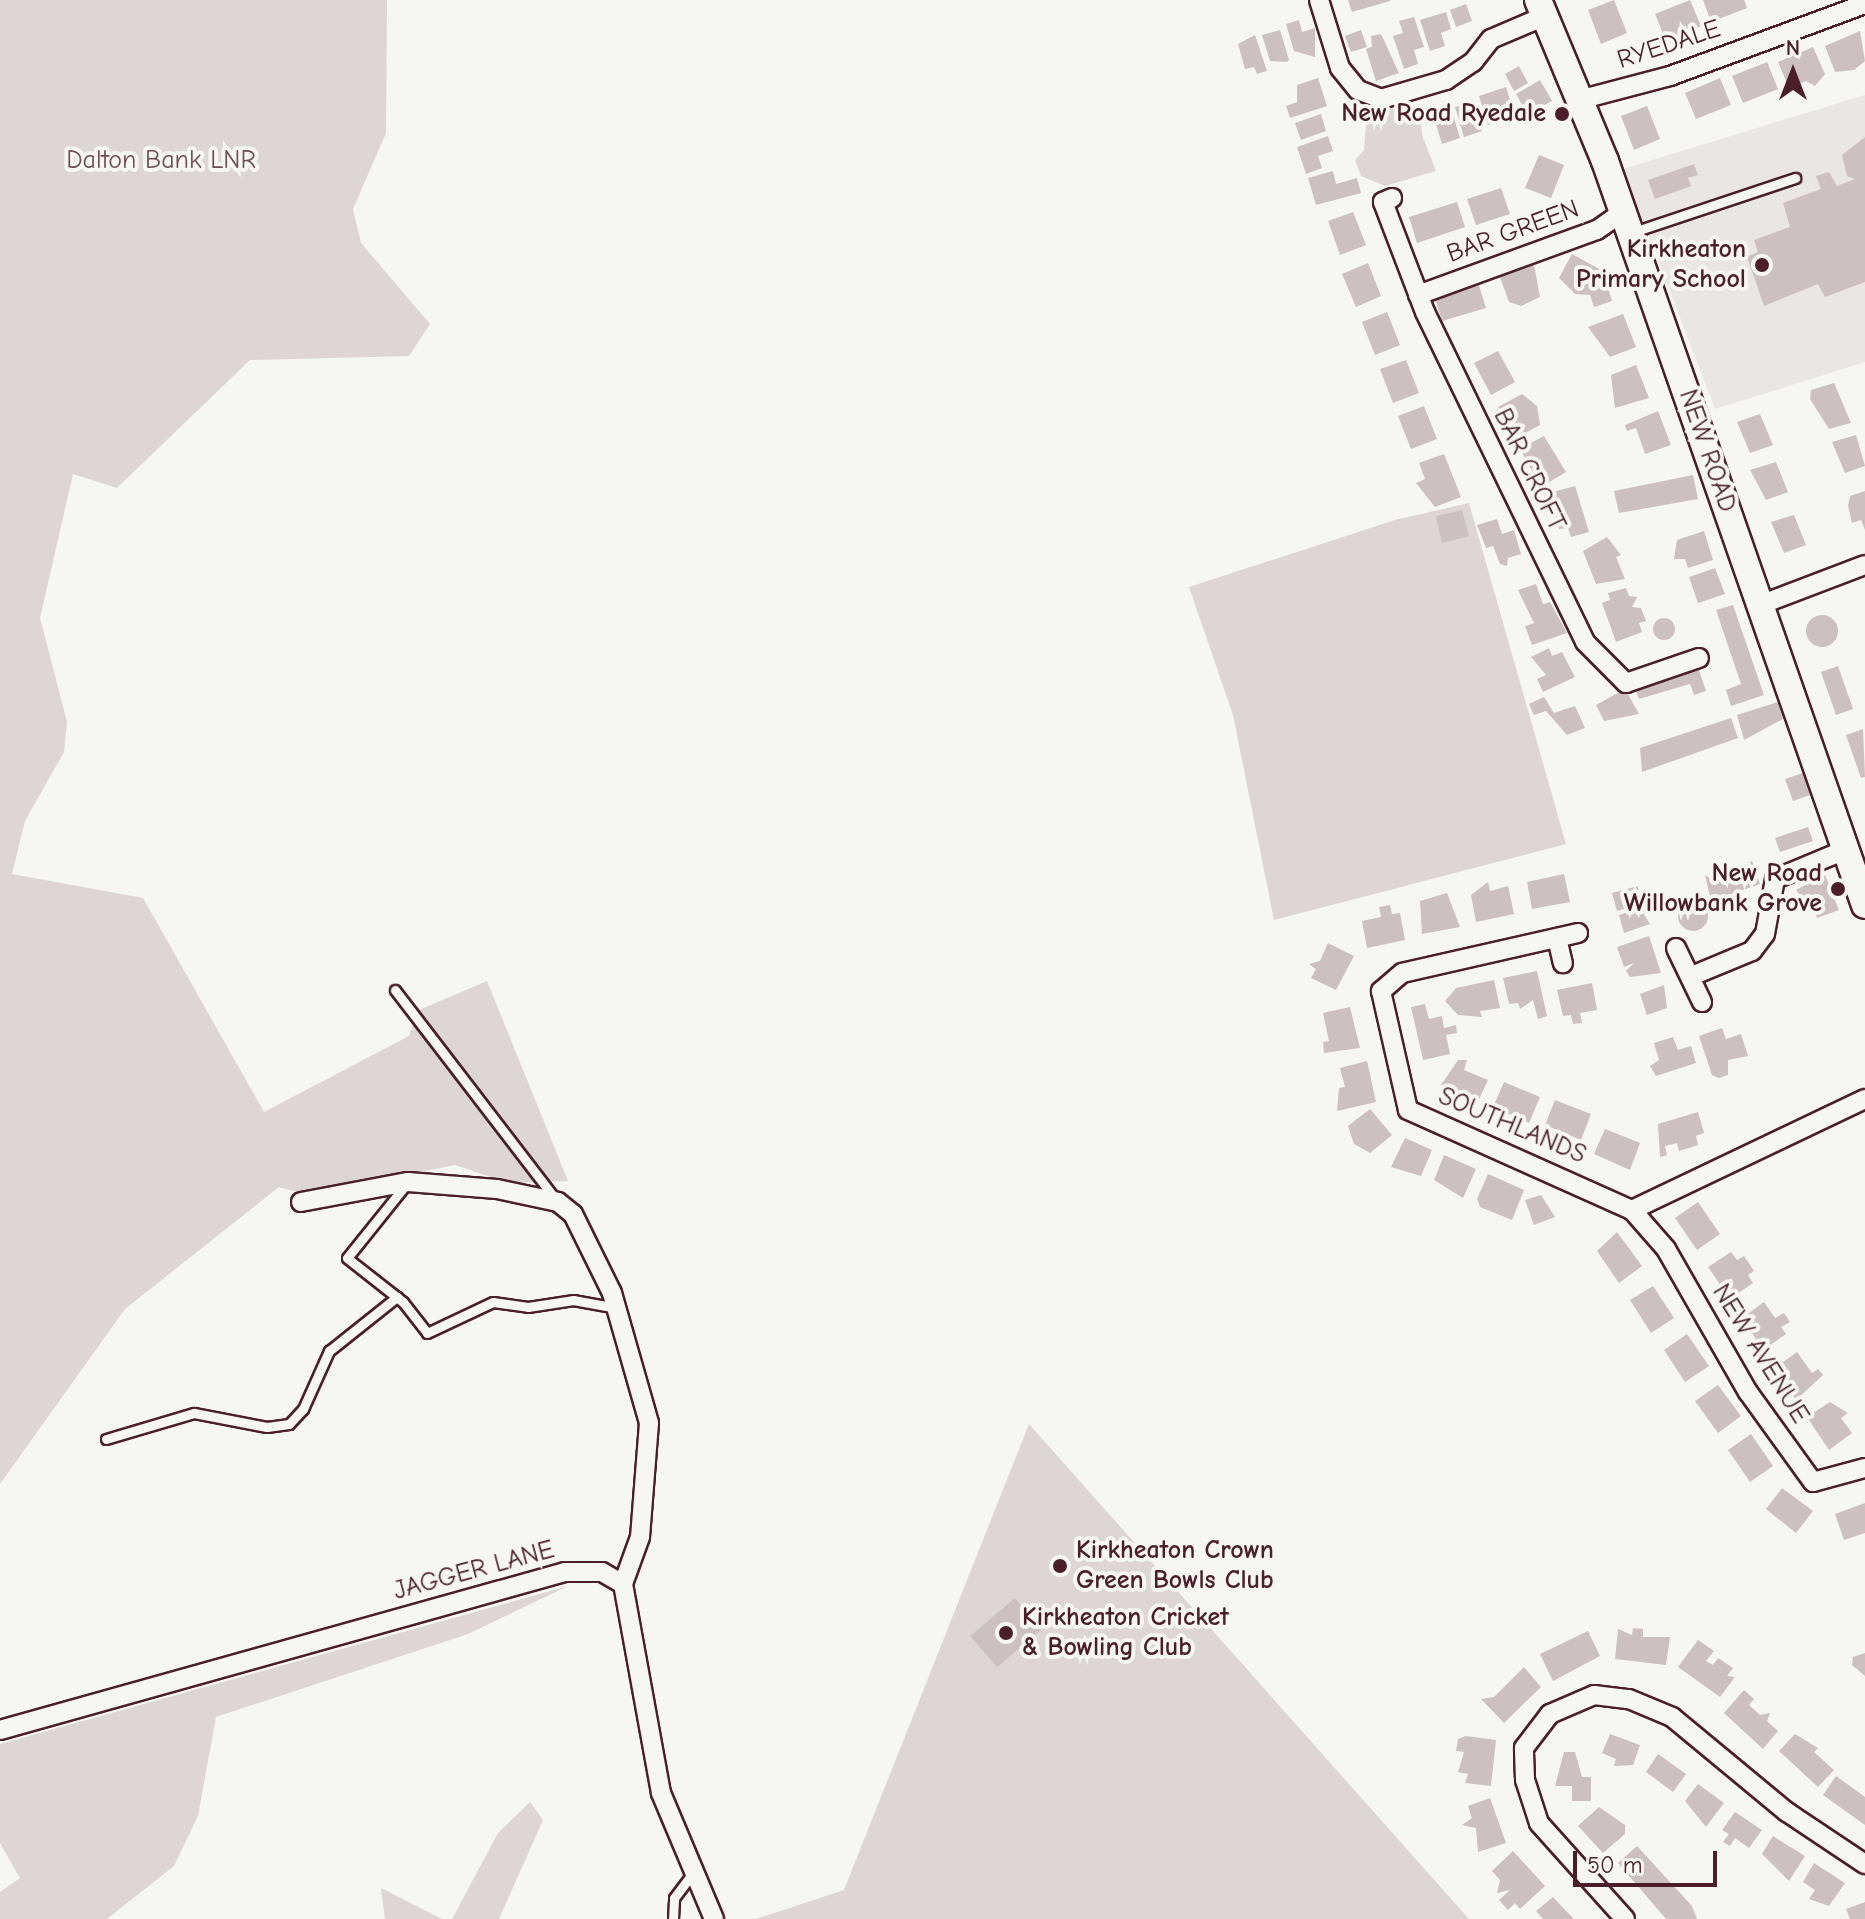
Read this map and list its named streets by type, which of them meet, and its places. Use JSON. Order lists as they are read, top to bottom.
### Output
{
  "streets": {
    "street": [
      "RYEDALE",
      "BAR GREEN",
      "NEW ROAD",
      "BAR CROFT",
      "SOUTHLANDS",
      "NEW AVENUE",
      "JAGGER LANE"
    ]
  },
  "crossings": [
    ["RYEDALE", "NEW ROAD"],
    ["BAR GREEN", "NEW ROAD"],
    ["BAR GREEN", "BAR CROFT"],
    ["SOUTHLANDS", "NEW AVENUE"]
  ],
  "parks": ["Dalton Bank LNR"],
  "places": [
    "New Road Ryedale",
    "Kirkheaton Primary School",
    "New Road Willowbank Grove",
    "Kirkheaton Crown Green Bowls Club",
    "Kirkheaton Cricket & Bowling Club"
  ],
  "scale_bar": "50 m",
  "north": "top"
}
